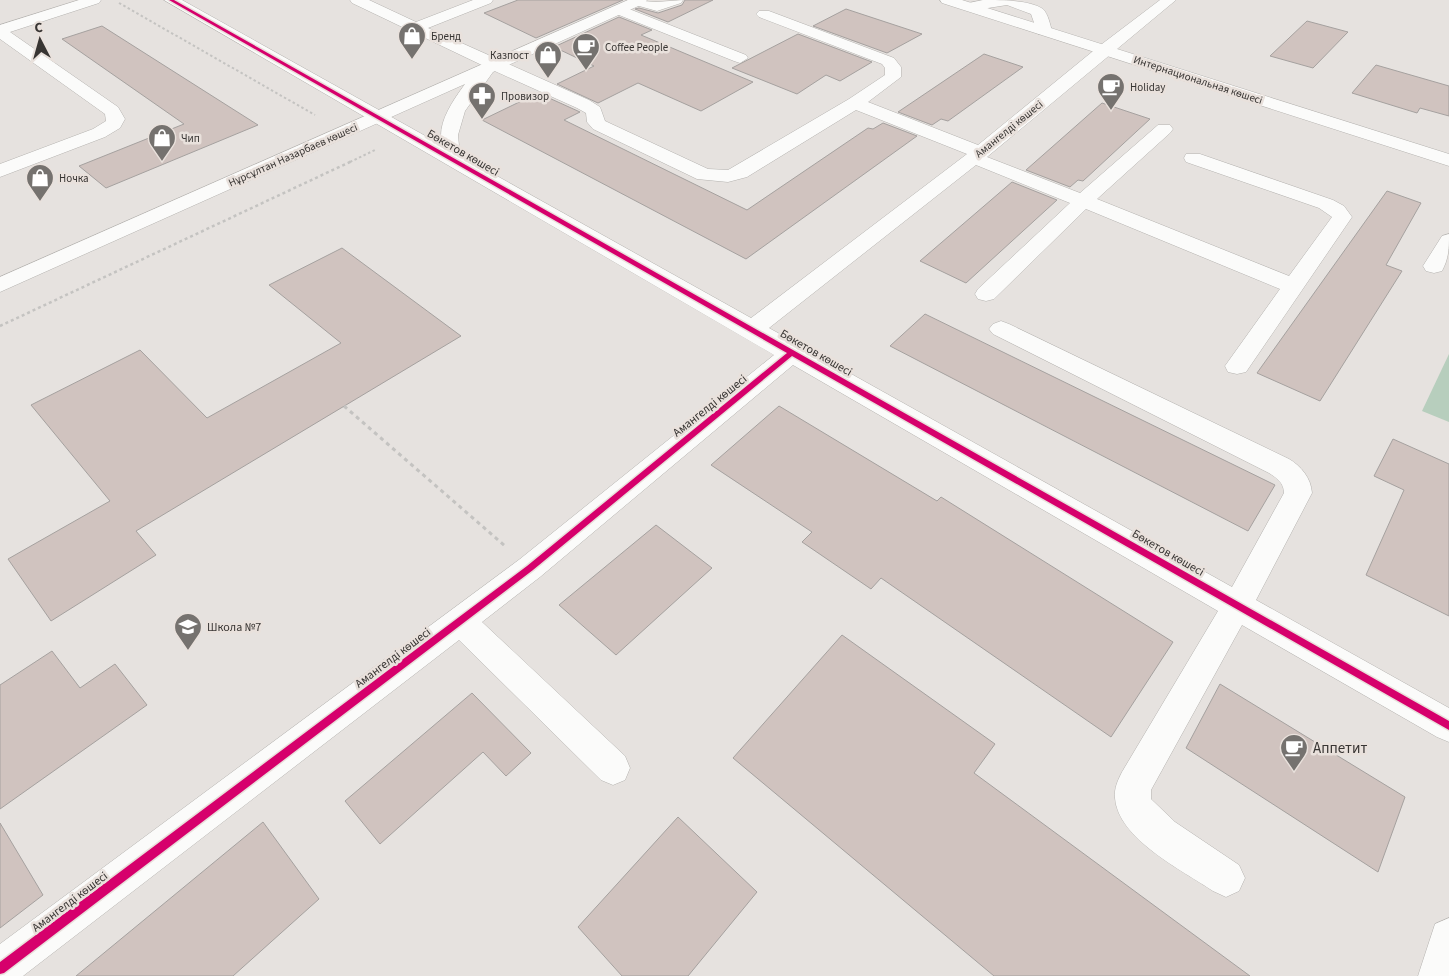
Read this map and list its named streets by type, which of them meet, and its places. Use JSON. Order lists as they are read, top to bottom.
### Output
{
  "streets": {
    "street": [
      "Интернациональная көшесі",
      "Амангелді көшесі",
      "Бөкетов көшесі",
      "Нұрсұлтан Назарбаев көшесі"
    ]
  },
  "crossings": [
    ["Интернациональная көшесі", "Амангелді көшесі"],
    ["Амангелді көшесі", "Бөкетов көшесі"],
    ["Бөкетов көшесі", "Нұрсұлтан Назарбаев көшесі"]
  ],
  "places": {
    "shop": [
      "Бренд",
      "Казпост",
      "Чип",
      "Ночка"
    ],
    "cafe": ["Coffee People", "Holiday", "Аппетит"],
    "pharmacy": ["Провизор"],
    "school or university": ["Школа №7"]
  },
  "north": "top"
}
